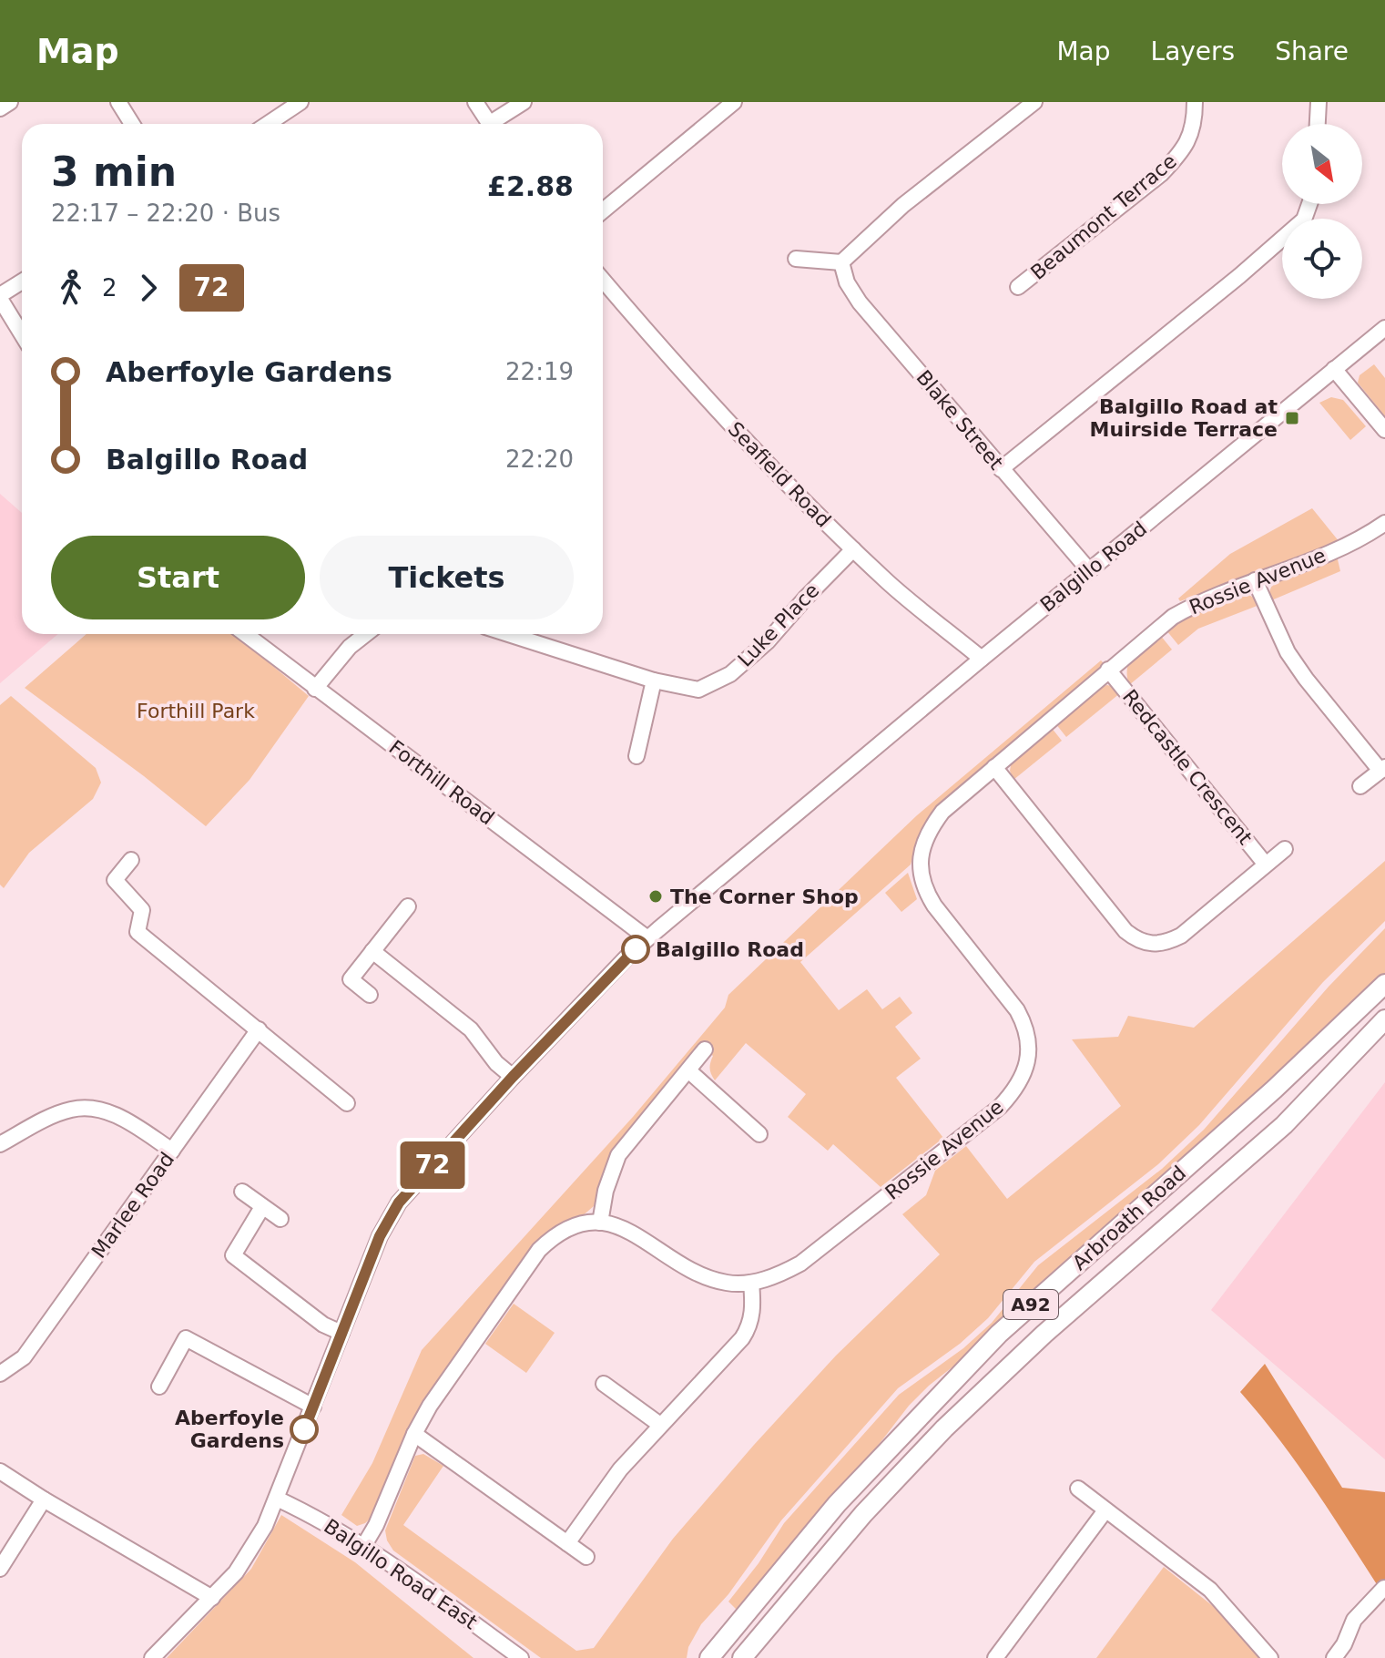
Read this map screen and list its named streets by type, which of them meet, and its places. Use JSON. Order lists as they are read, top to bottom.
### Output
{
  "streets": {
    "main road": ["Arbroath Road", "A92"],
    "street": [
      "Beaumont Terrace",
      "Blake Street",
      "Seafield Road",
      "Balgillo Road",
      "Rossie Avenue",
      "Luke Place",
      "Redcastle Crescent",
      "Forthill Road",
      "Marlee Road",
      "Balgillo Road East"
    ]
  },
  "crossings": [
    ["Blake Street", "Balgillo Road"],
    ["Seafield Road", "Balgillo Road"],
    ["Seafield Road", "Luke Place"],
    ["Balgillo Road", "Forthill Road"],
    ["Balgillo Road", "Balgillo Road East"],
    ["Rossie Avenue", "Redcastle Crescent"],
    ["Rossie Avenue", "Balgillo Road East"]
  ],
  "parks": ["Forthill Park"],
  "places": {
    "transit": ["Balgillo Road at Muirside Terrace"],
    "other": ["The Corner Shop", "Balgillo Road", "Aberfoyle Gardens"]
  },
  "lines": ["bus line 72"],
  "north": "bottom right",
  "page": {
    "header": "Map",
    "nav": ["Map", "Layers", "Share"],
    "on_map": "72",
    "heading": ["3 min", "22:17 – 22:20 · Bus", "£2.88"],
    "legs": ["2", "72"],
    "list": [
      {
        "name": "Aberfoyle Gardens",
        "value": "22:19"
      },
      {
        "name": "Balgillo Road",
        "value": "22:20"
      }
    ],
    "buttons": ["Start", "Tickets"]
  }
}
